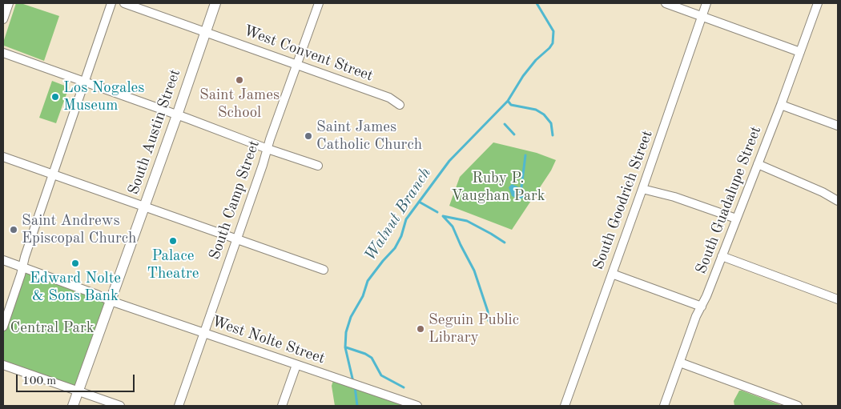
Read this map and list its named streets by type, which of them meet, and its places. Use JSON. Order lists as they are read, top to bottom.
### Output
{
  "streets": {
    "main road": ["South Austin Street"],
    "street": [
      "West Convent Street",
      "South Camp Street",
      "South Goodrich Street",
      "South Guadalupe Street",
      "West Nolte Street"
    ]
  },
  "crossings": [
    ["West Convent Street", "South Austin Street"],
    ["West Convent Street", "South Camp Street"],
    ["South Austin Street", "West Nolte Street"],
    ["South Camp Street", "West Nolte Street"]
  ],
  "water": ["Walnut Branch"],
  "parks": ["Ruby P. Vaughan Park", "Central Park"],
  "places": [
    "Saint James School",
    "Los Nogales Museum",
    "Saint James Catholic Church",
    "Saint Andrews Episcopal Church",
    "Palace Theatre",
    "Edward Nolte & Sons Bank",
    "Seguin Public Library"
  ],
  "scale_bar": "100 m"
}
